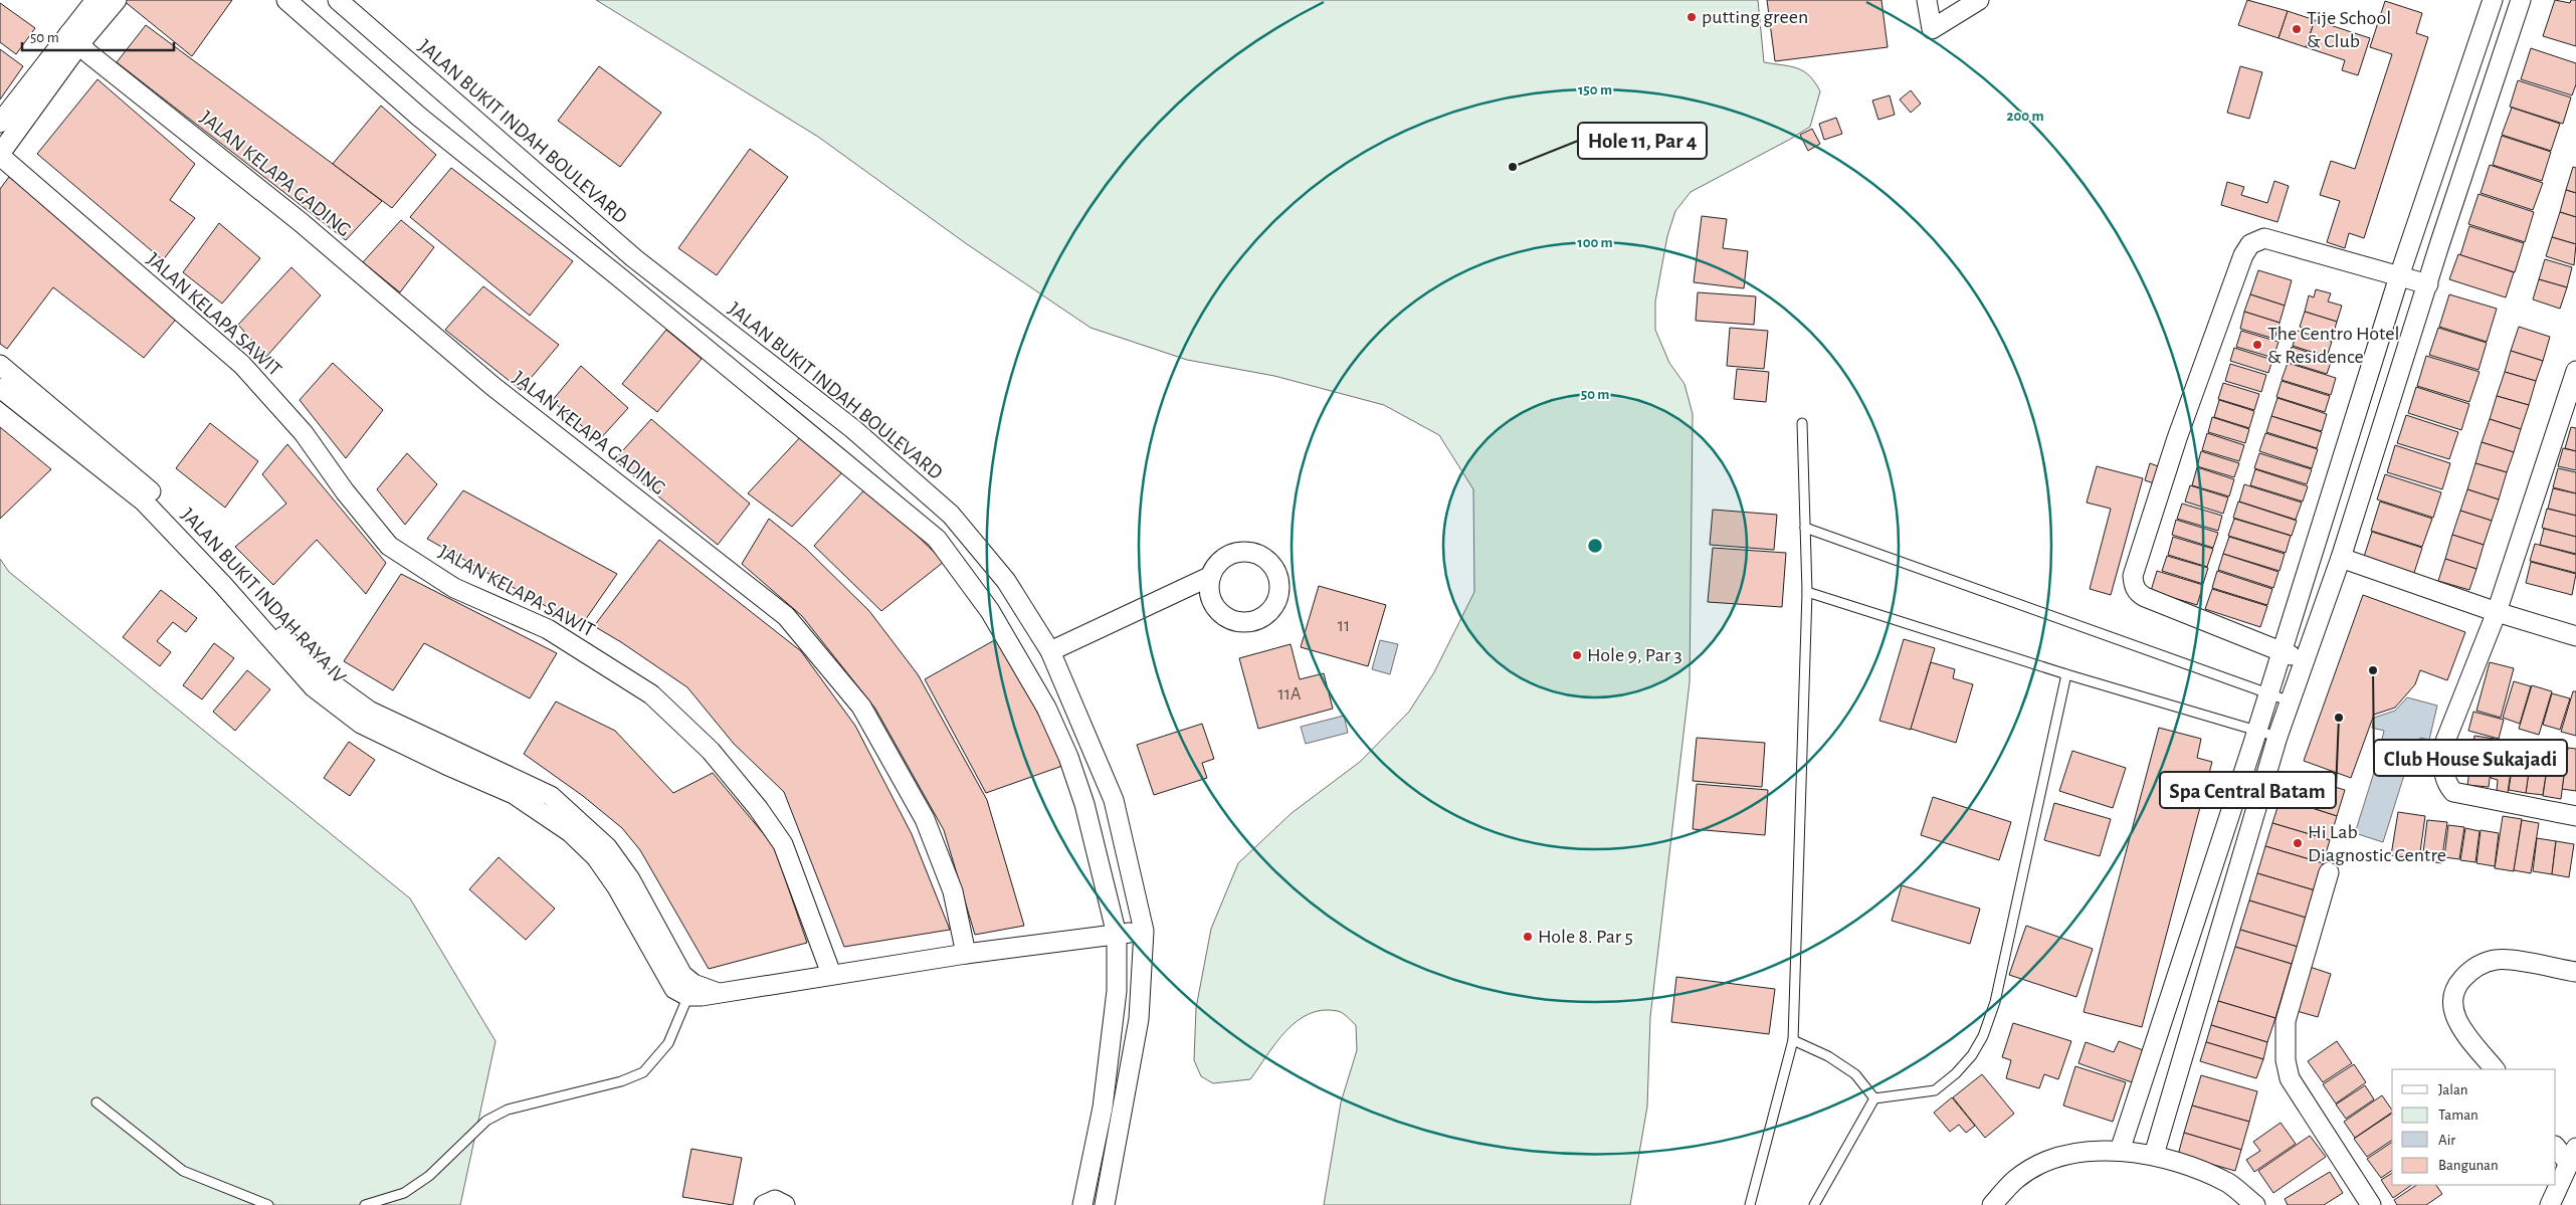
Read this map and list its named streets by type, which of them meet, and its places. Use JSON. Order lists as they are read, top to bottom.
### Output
{
  "streets": {
    "street": [
      "JALAN BUKIT INDAH BOULEVARD",
      "JALAN KELAPA GADING",
      "JALAN KELAPA SAWIT",
      "JALAN BUKIT INDAH RAYA IV"
    ]
  },
  "crossings": [
    ["JALAN KELAPA SAWIT", "JALAN BUKIT INDAH RAYA IV"]
  ],
  "places": [
    "putting green",
    "Tije School & Club",
    "Hole 11, Par 4",
    "The Centro Hotel & Residence",
    "Hole 9, Par 3",
    "Club House Sukajadi",
    "Spa Central Batam",
    "Hi Lab Diagnostic Centre",
    "Hole 8. Par 5"
  ],
  "house_numbers": ["11", "11A"],
  "legend": [
    "Jalan",
    "Taman",
    "Air",
    "Bangunan"
  ],
  "scale_bar": "50 m",
  "rings": [
    "150 m",
    "200 m",
    "100 m",
    "50 m"
  ]
}
